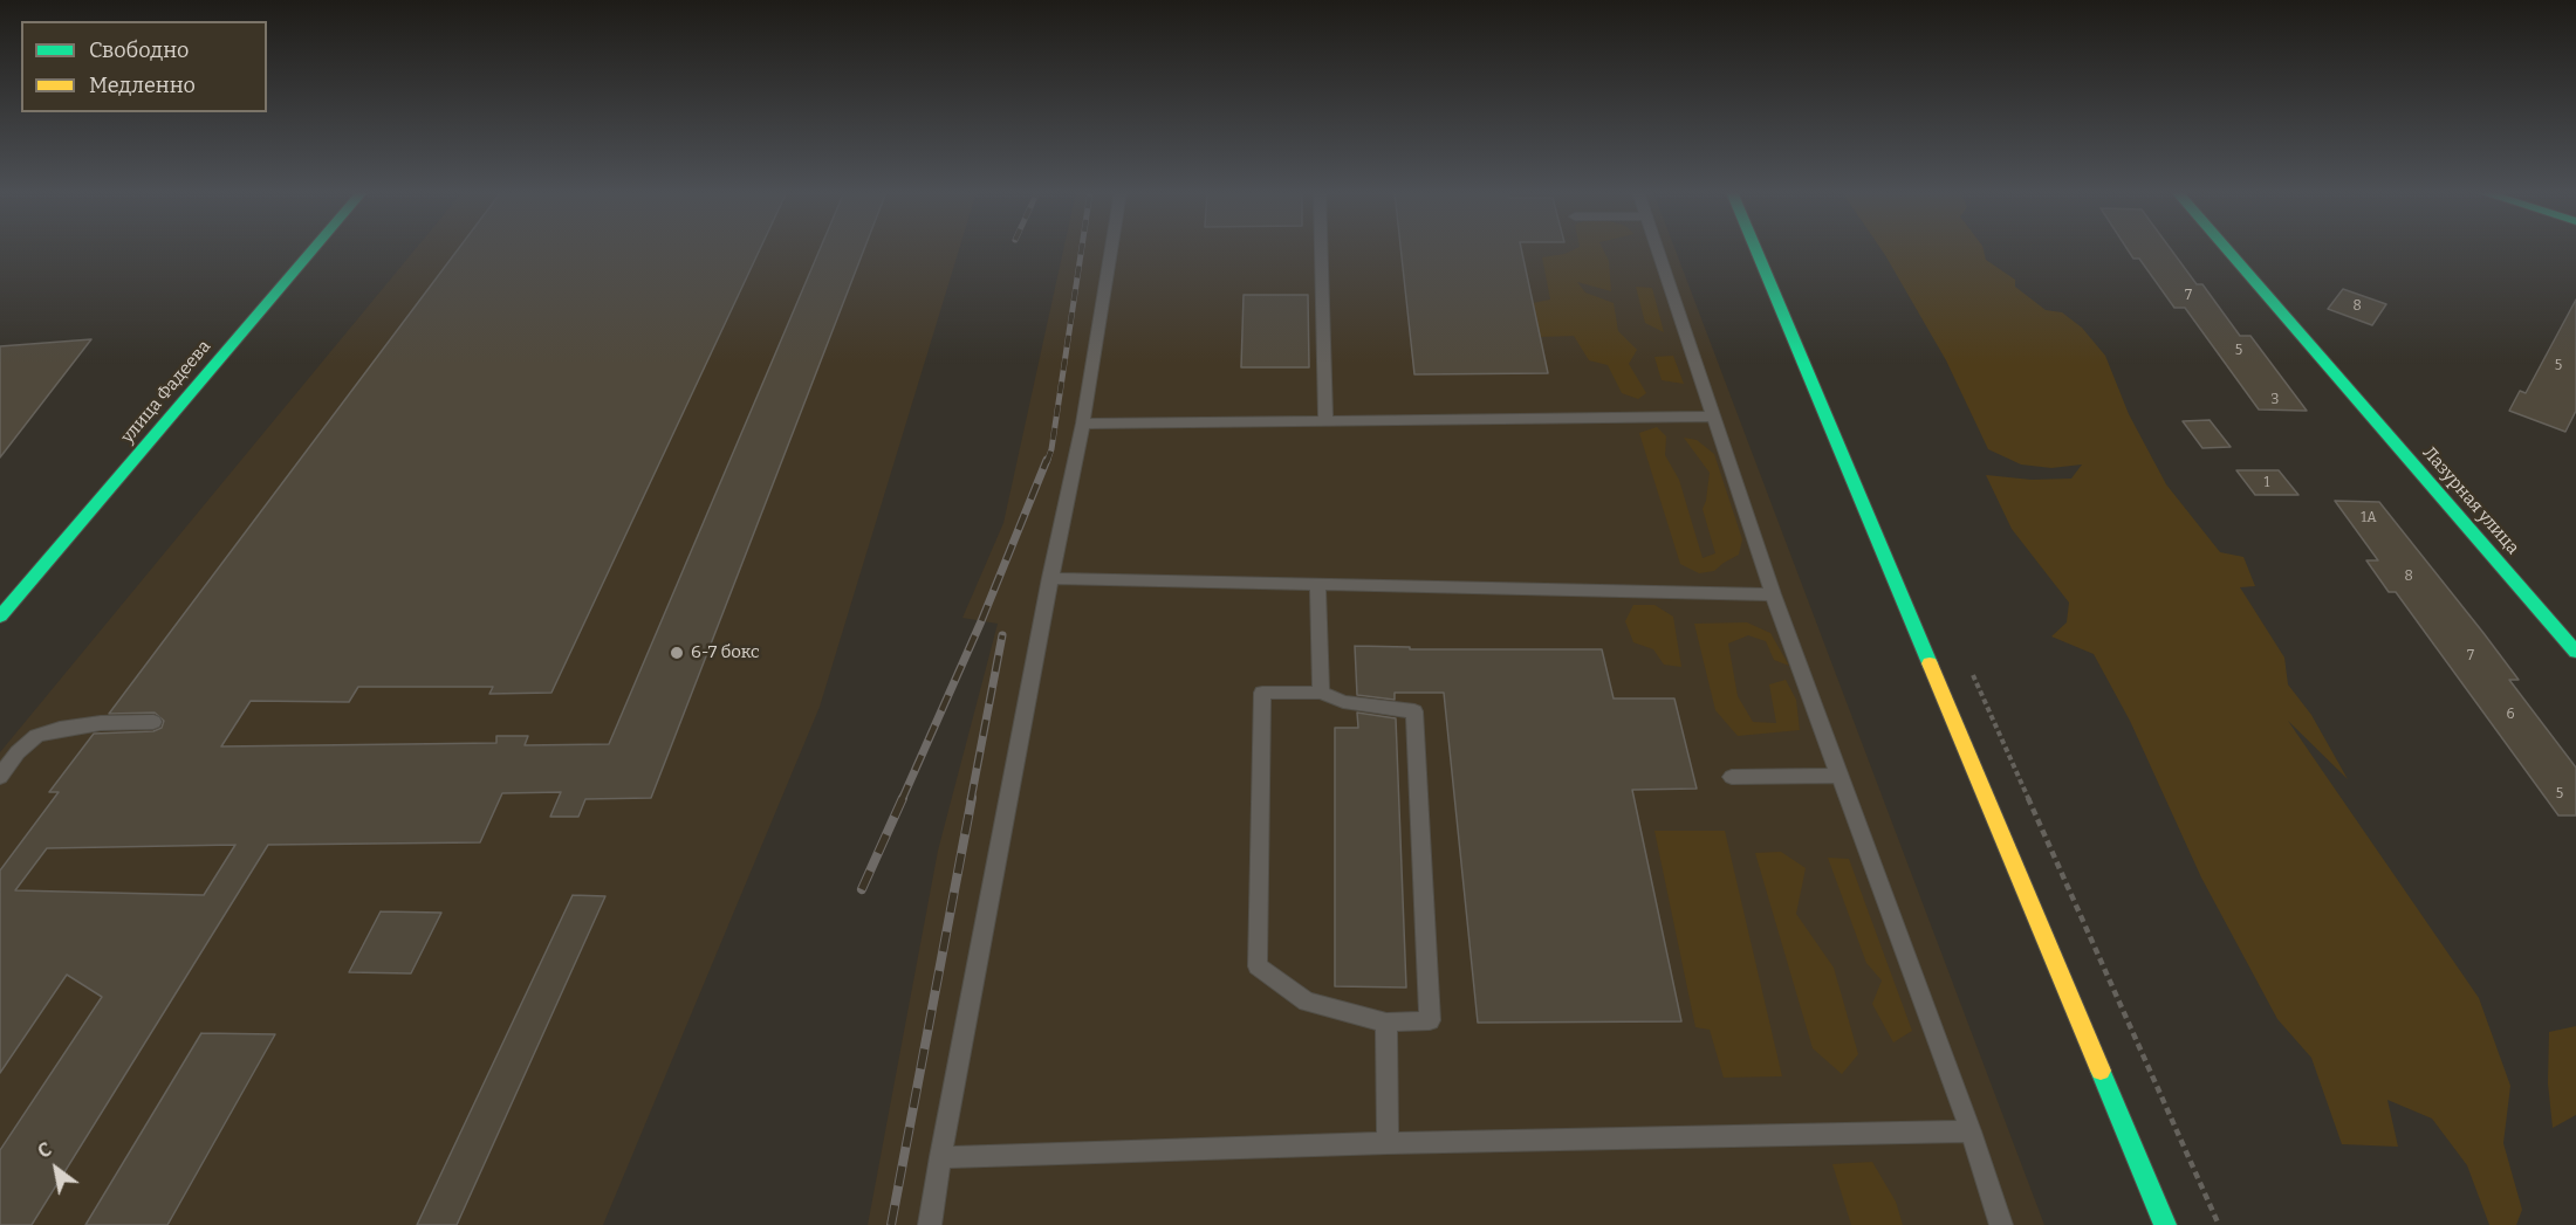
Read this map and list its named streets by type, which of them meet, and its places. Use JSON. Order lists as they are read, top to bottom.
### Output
{
  "streets": {
    "street": ["улица Фадеева", "Лазурная улица"]
  },
  "places": ["6-7 бокс"],
  "house_numbers": [
    "7",
    "8",
    "5",
    "5",
    "3",
    "1",
    "1А",
    "8",
    "7",
    "6",
    "5"
  ],
  "legend": ["Свободно", "Медленно"],
  "north": "top left"
}
